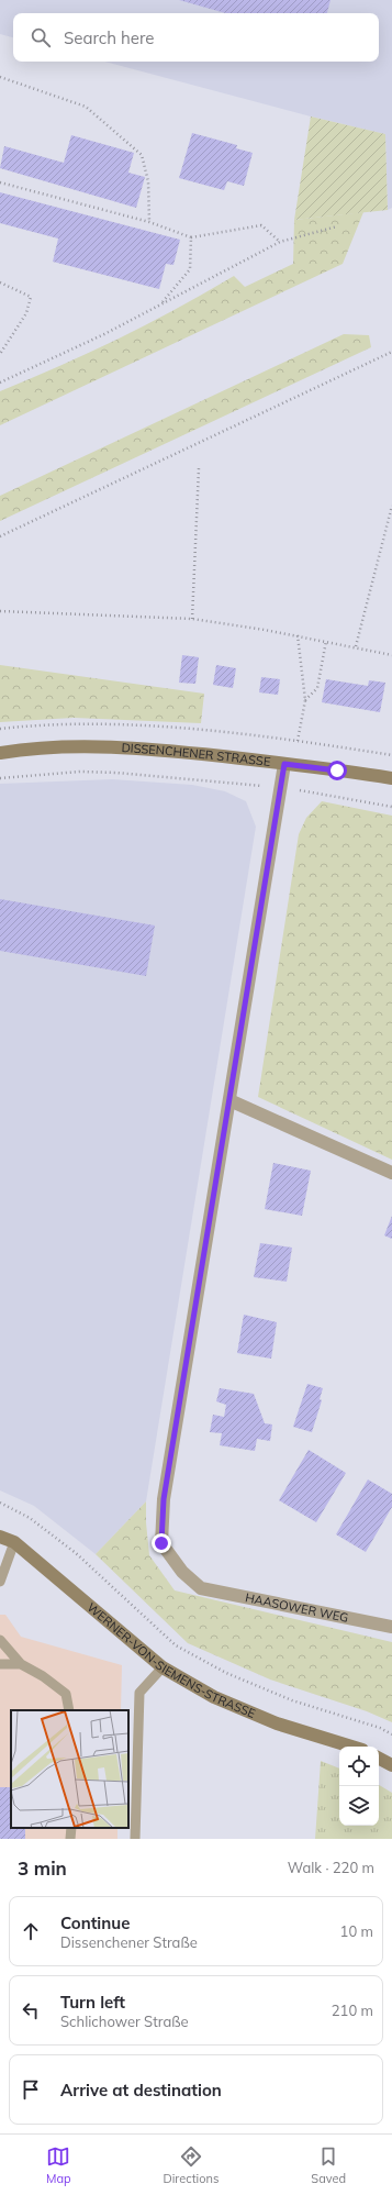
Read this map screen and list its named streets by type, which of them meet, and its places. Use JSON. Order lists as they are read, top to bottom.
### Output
{
  "streets": {
    "street": ["DISSENCHENER STRASSE", "HAASOWER WEG", "WERNER-VON-SIEMENS-STRASSE"]
  },
  "page": {
    "search": "Search here",
    "heading": ["3 min", "Walk · 220 m"],
    "list": [
      ["Continue", "Dissenchener Straße", "10 m"],
      ["Turn left", "Schlichower Straße", "210 m"],
      "Arrive at destination"
    ],
    "nav": ["Map", "Directions", "Saved"]
  }
}
